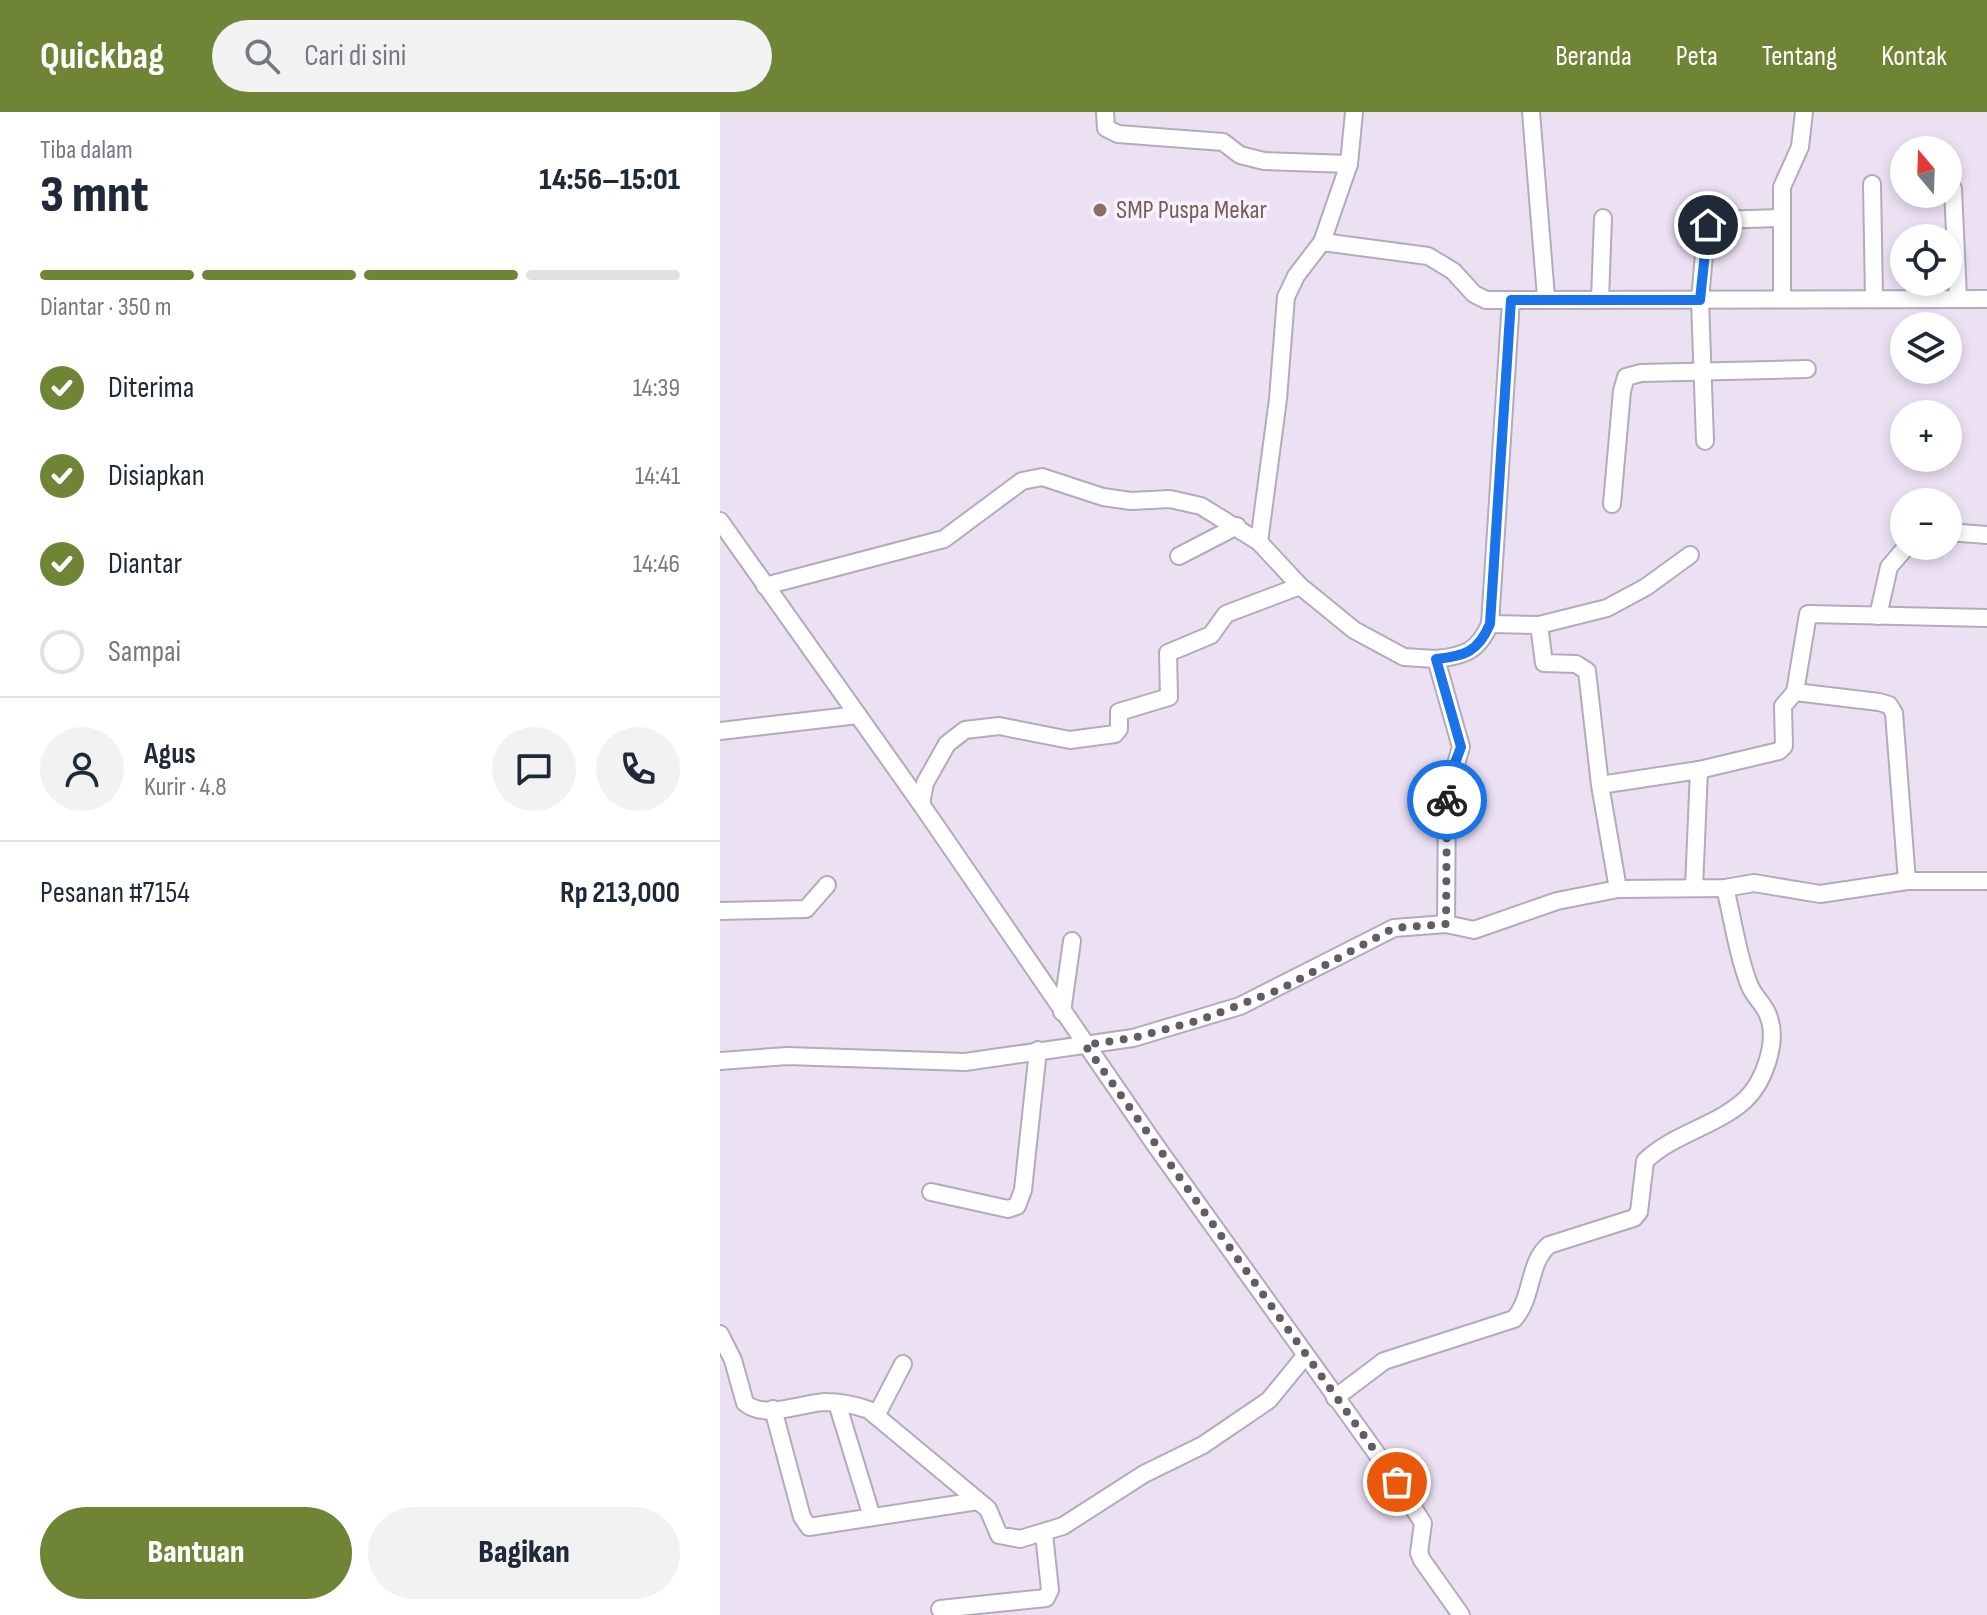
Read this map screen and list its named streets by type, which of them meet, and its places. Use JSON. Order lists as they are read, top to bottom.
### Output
{
  "places": ["SMP Puspa Mekar"],
  "north": "top",
  "page": {
    "header": "Quickbag",
    "search": "Cari di sini",
    "nav": [
      "Beranda",
      "Peta",
      "Tentang",
      "Kontak"
    ],
    "heading": ["3 mnt", "Tiba dalam", "14:56–15:01"],
    "panel": [
      "Agus",
      "Kurir · 4.8",
      "Pesanan #7154",
      "Rp 213,000"
    ],
    "map_buttons": ["+", "−"],
    "bar": "Diantar · 350 m",
    "list": [
      ["Diterima", "14:39"],
      ["Disiapkan", "14:41"],
      ["Diantar", "14:46"],
      "Sampai"
    ],
    "buttons": ["Bantuan", "Bagikan"]
  }
}
